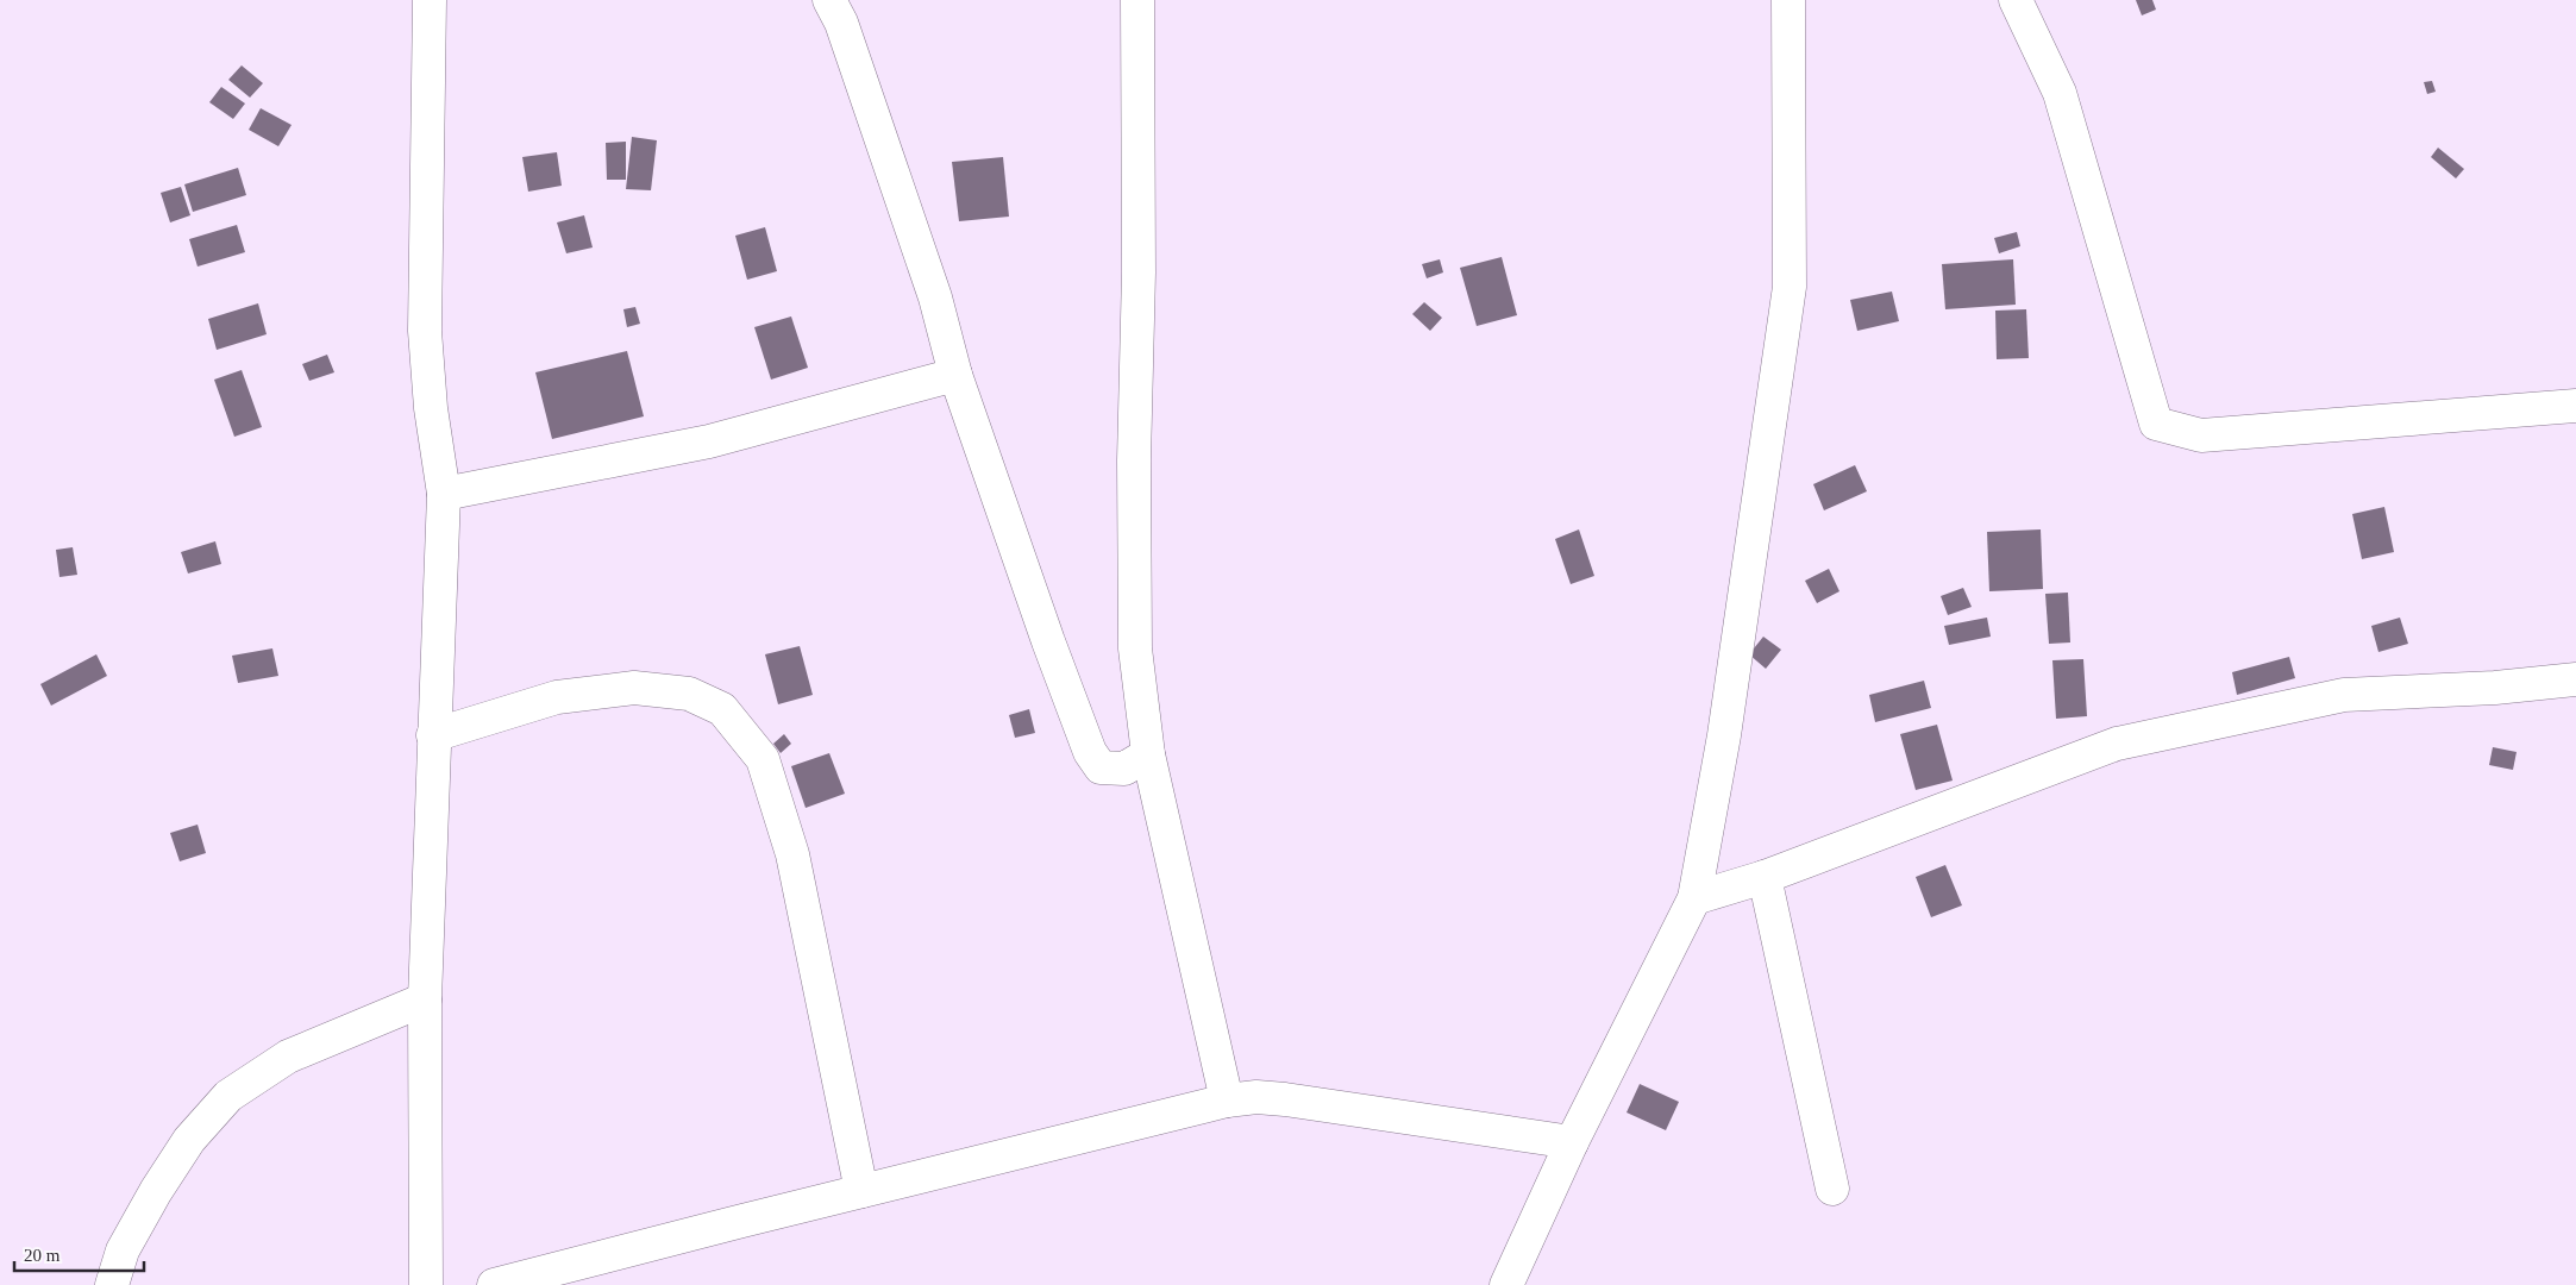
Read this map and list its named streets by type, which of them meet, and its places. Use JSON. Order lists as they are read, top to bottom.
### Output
{
  "scale_bar": "20 m"
}
